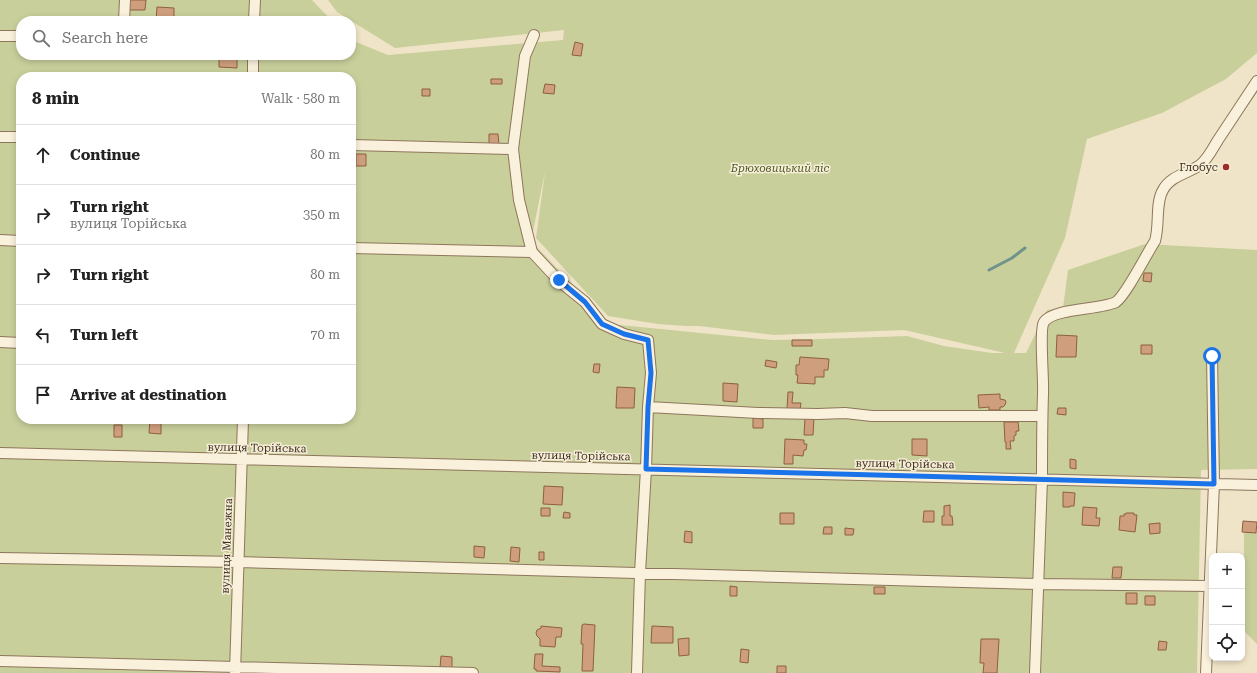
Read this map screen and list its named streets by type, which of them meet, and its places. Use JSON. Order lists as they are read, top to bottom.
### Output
{
  "streets": {
    "street": ["вулиця Торійська", "вулиця Манежна"]
  },
  "crossings": [
    ["вулиця Торійська", "вулиця Манежна"]
  ],
  "parks": ["Брюховицький ліс"],
  "places": ["Глобус"],
  "page": {
    "search": "Search here",
    "heading": ["8 min", "Walk · 580 m"],
    "list": [
      ["Continue", "80 m"],
      ["Turn right", "вулиця Торійська", "350 m"],
      ["Turn right", "80 m"],
      ["Turn left", "70 m"],
      "Arrive at destination"
    ],
    "map_buttons": ["+", "−"]
  }
}
